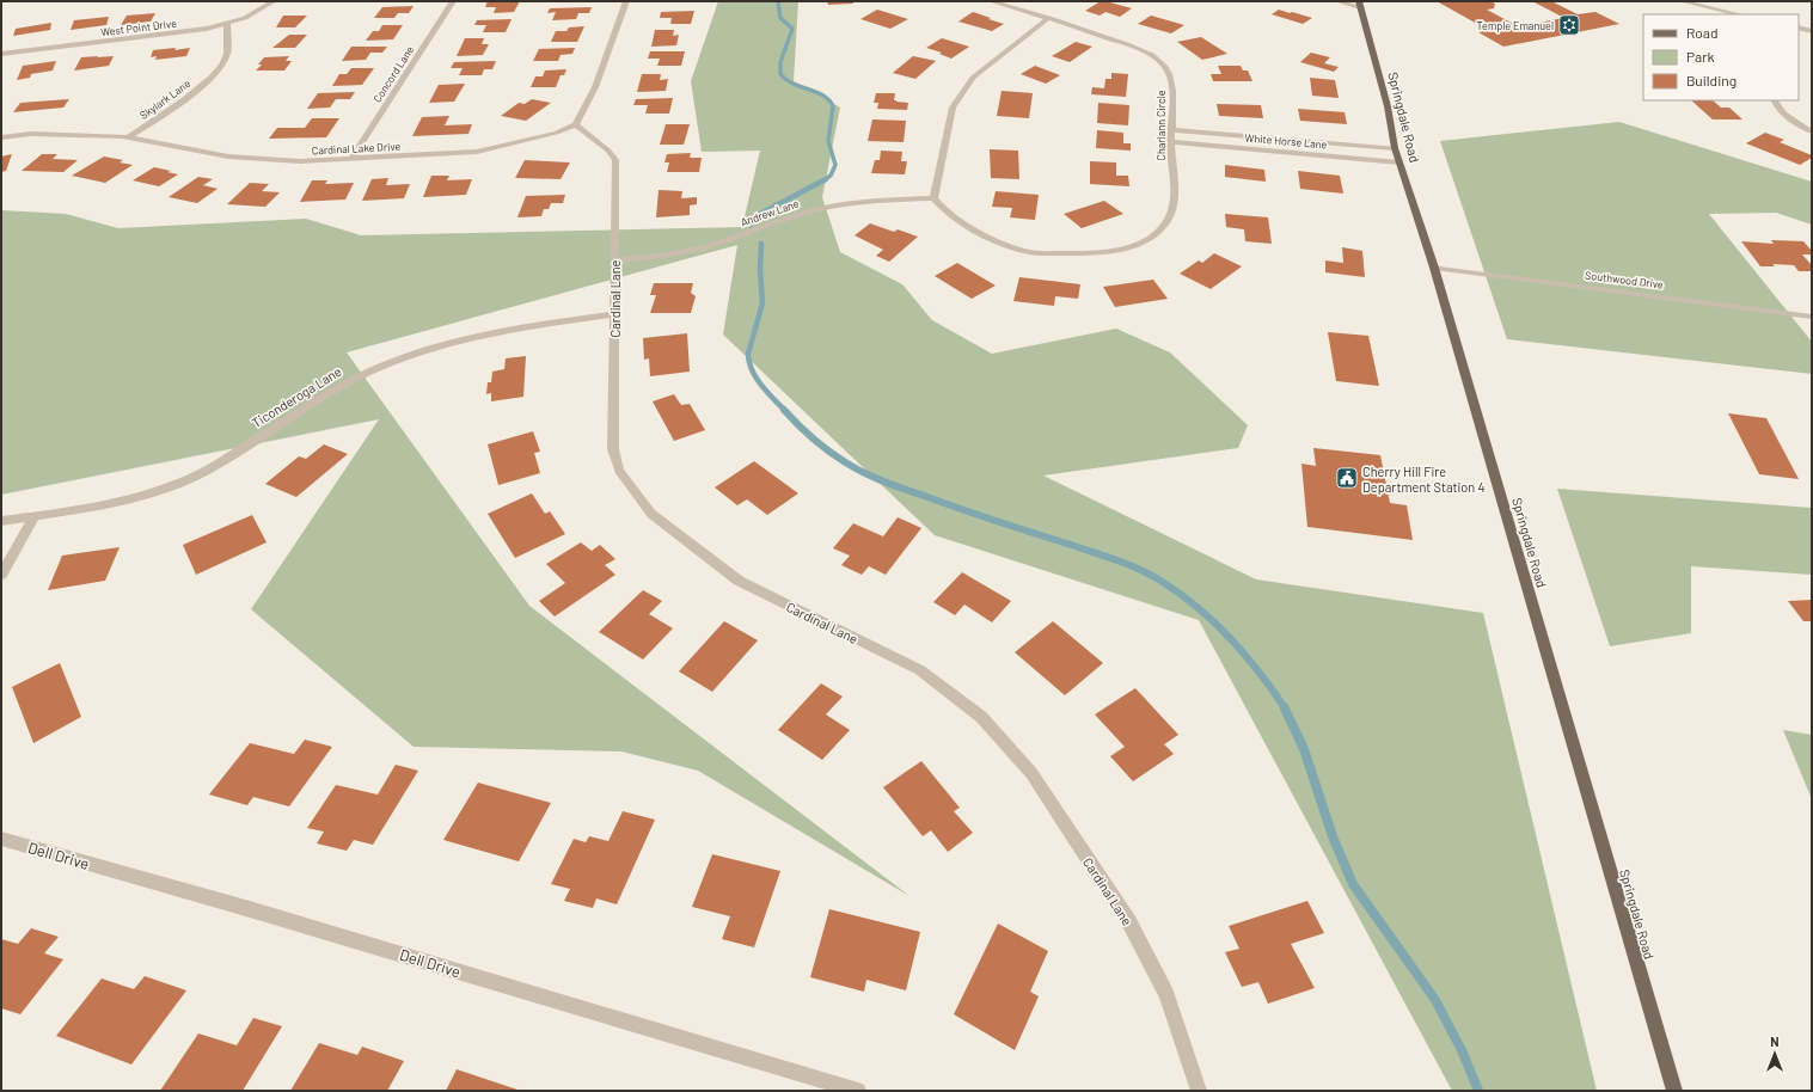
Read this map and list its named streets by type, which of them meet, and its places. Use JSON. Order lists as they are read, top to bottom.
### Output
{
  "streets": {
    "main road": ["Springdale Road"],
    "street": [
      "West Point Drive",
      "Concord Lane",
      "Skylark Lane",
      "Charlann Circle",
      "White Horse Lane",
      "Cardinal Lake Drive",
      "Andrew Lane",
      "Southwood Drive",
      "Cardinal Lane",
      "Ticonderoga Lane",
      "Dell Drive"
    ]
  },
  "crossings": [
    ["West Point Drive", "Skylark Lane"],
    ["Concord Lane", "Cardinal Lake Drive"],
    ["Skylark Lane", "Cardinal Lake Drive"],
    ["Springdale Road", "White Horse Lane"],
    ["Springdale Road", "Southwood Drive"],
    ["Charlann Circle", "White Horse Lane"],
    ["Charlann Circle", "Andrew Lane"],
    ["Cardinal Lake Drive", "Cardinal Lane"],
    ["Andrew Lane", "Cardinal Lane"],
    ["Cardinal Lane", "Ticonderoga Lane"]
  ],
  "places": {
    "synagogue": ["Temple Emanuel"],
    "public building": ["Cherry Hill Fire Department Station 4"]
  },
  "legend": ["Road", "Park", "Building"],
  "north": "top"
}
